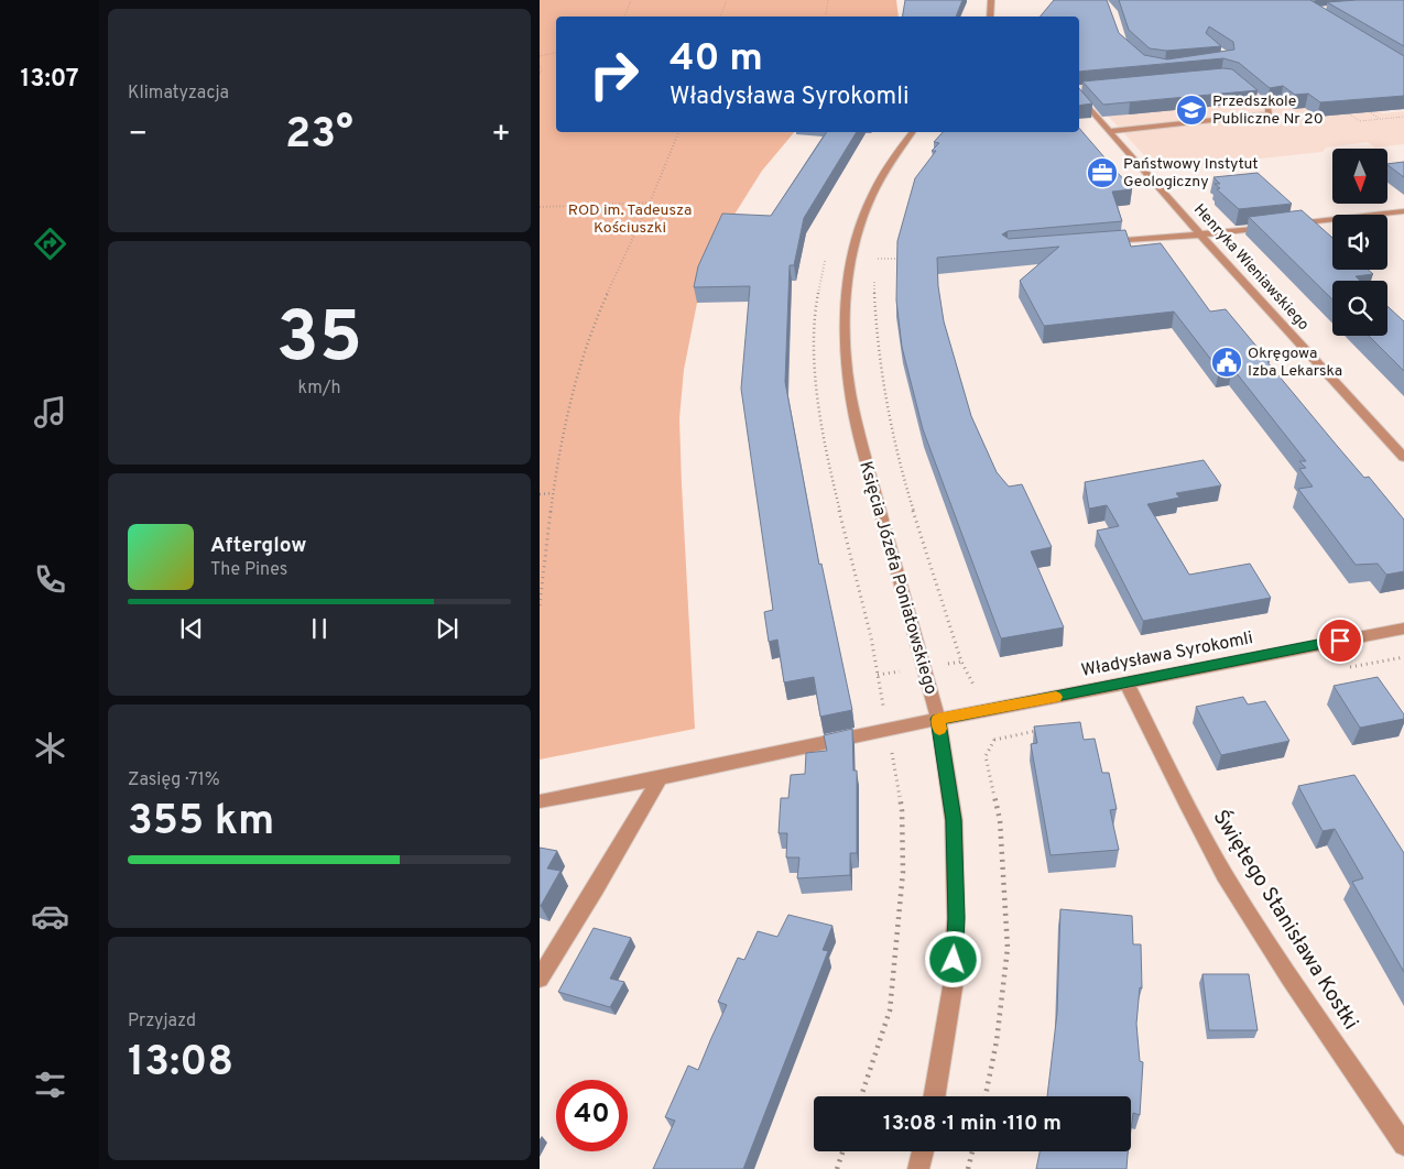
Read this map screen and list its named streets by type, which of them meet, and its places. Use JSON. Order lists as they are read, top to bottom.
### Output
{
  "streets": {
    "street": [
      "Henryka Wieniawskiego",
      "Księcia Józefa Poniatowskiego",
      "Władysława Syrokomli",
      "Świętego Stanisława Kostki"
    ]
  },
  "crossings": [
    ["Księcia Józefa Poniatowskiego", "Władysława Syrokomli"],
    ["Władysława Syrokomli", "Świętego Stanisława Kostki"]
  ],
  "parks": ["ROD im. Tadeusza Kościuszki"],
  "places": {
    "school or university": ["Przedszkole Publiczne Nr 20"],
    "office": ["Państwowy Instytut Geologiczny"],
    "public building": ["Okręgowa Izba Lekarska"]
  },
  "north": "bottom",
  "page": {
    "tabs": "13:07",
    "tile": [
      "Klimatyzacja",
      ["35", "km/h"],
      ["Zasięg · 71%", "355 km"],
      ["Przyjazd", "13:08"]
    ],
    "turn": ["40 m", "Władysława Syrokomli"],
    "heat": ["−", "23°", "+"],
    "song": ["Afterglow", "The Pines"],
    "limit": "40",
    "trip": "13:08 · 1 min · 110 m"
  }
}
